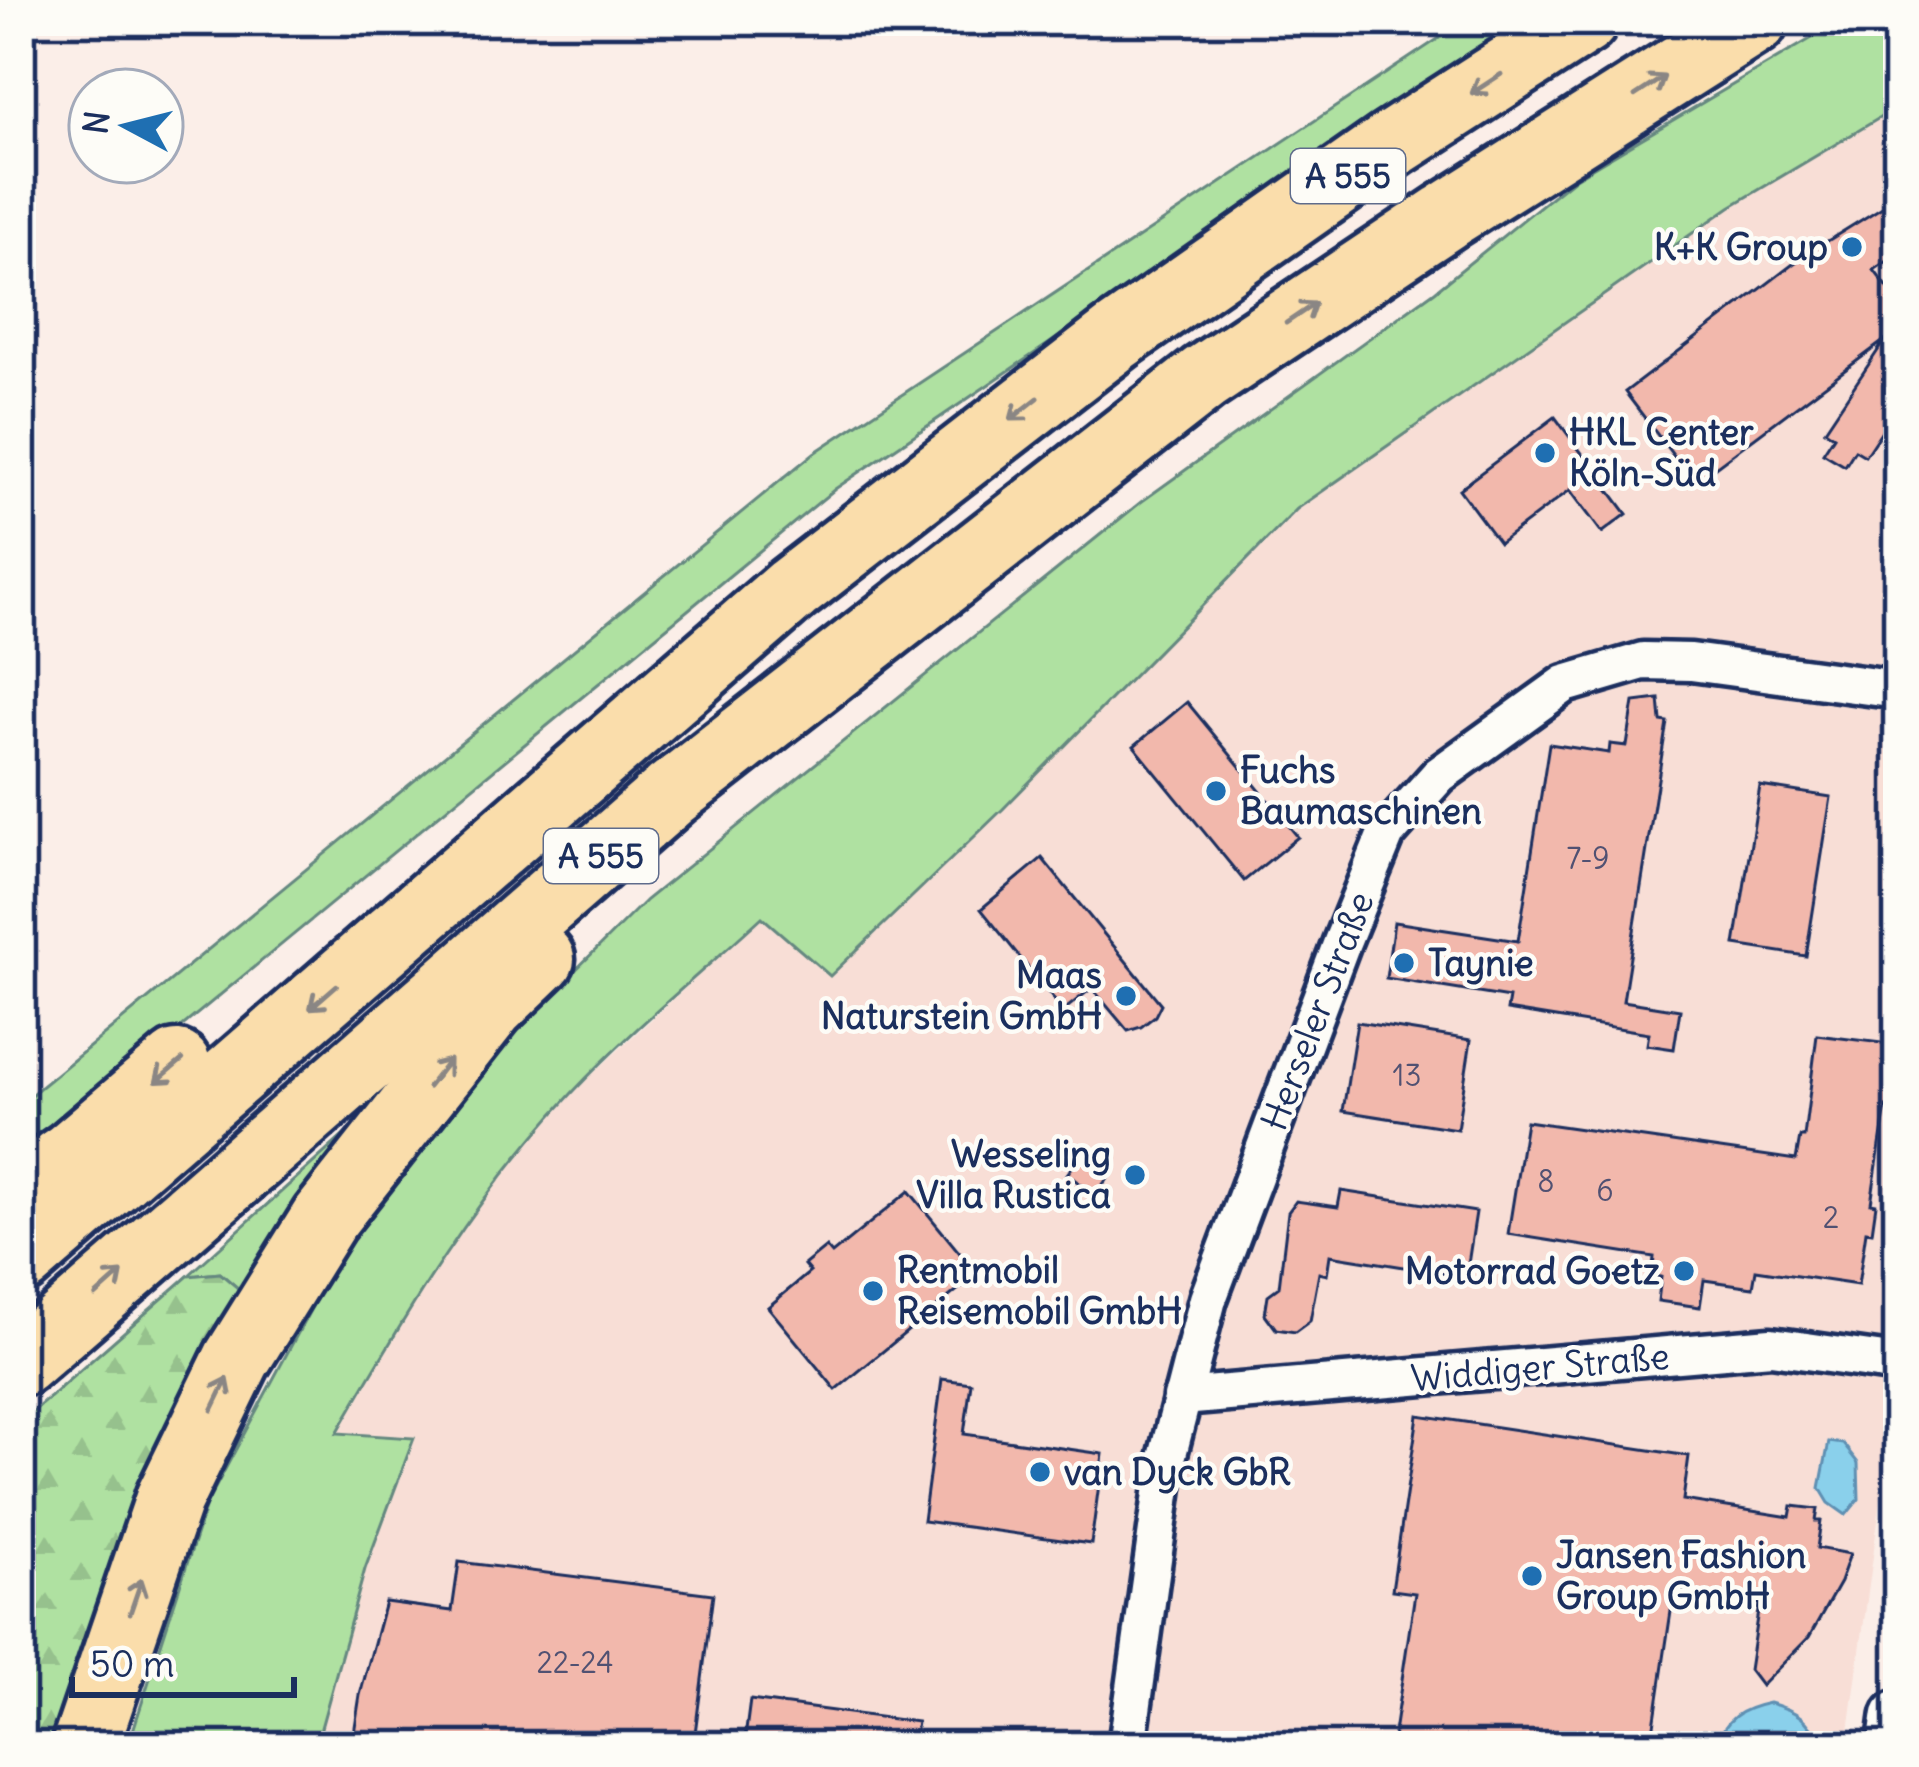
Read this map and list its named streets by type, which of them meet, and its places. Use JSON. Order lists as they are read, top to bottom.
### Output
{
  "streets": {
    "highway": ["A 555"],
    "street": ["Herseler Straße", "Widdiger Straße"]
  },
  "crossings": [
    ["Herseler Straße", "Widdiger Straße"]
  ],
  "places": [
    "K+K Group",
    "HKL Center Köln-Süd",
    "Fuchs Baumaschinen",
    "Taynie",
    "Maas Naturstein GmbH",
    "Wesseling Villa Rustica",
    "Motorrad Goetz",
    "Rentmobil Reisemobil GmbH",
    "van Dyck GbR",
    "Jansen Fashion Group GmbH"
  ],
  "house_numbers": [
    "7-9",
    "13",
    "8",
    "6",
    "2",
    "22-24"
  ],
  "scale_bar": "50 m",
  "north": "left"
}
